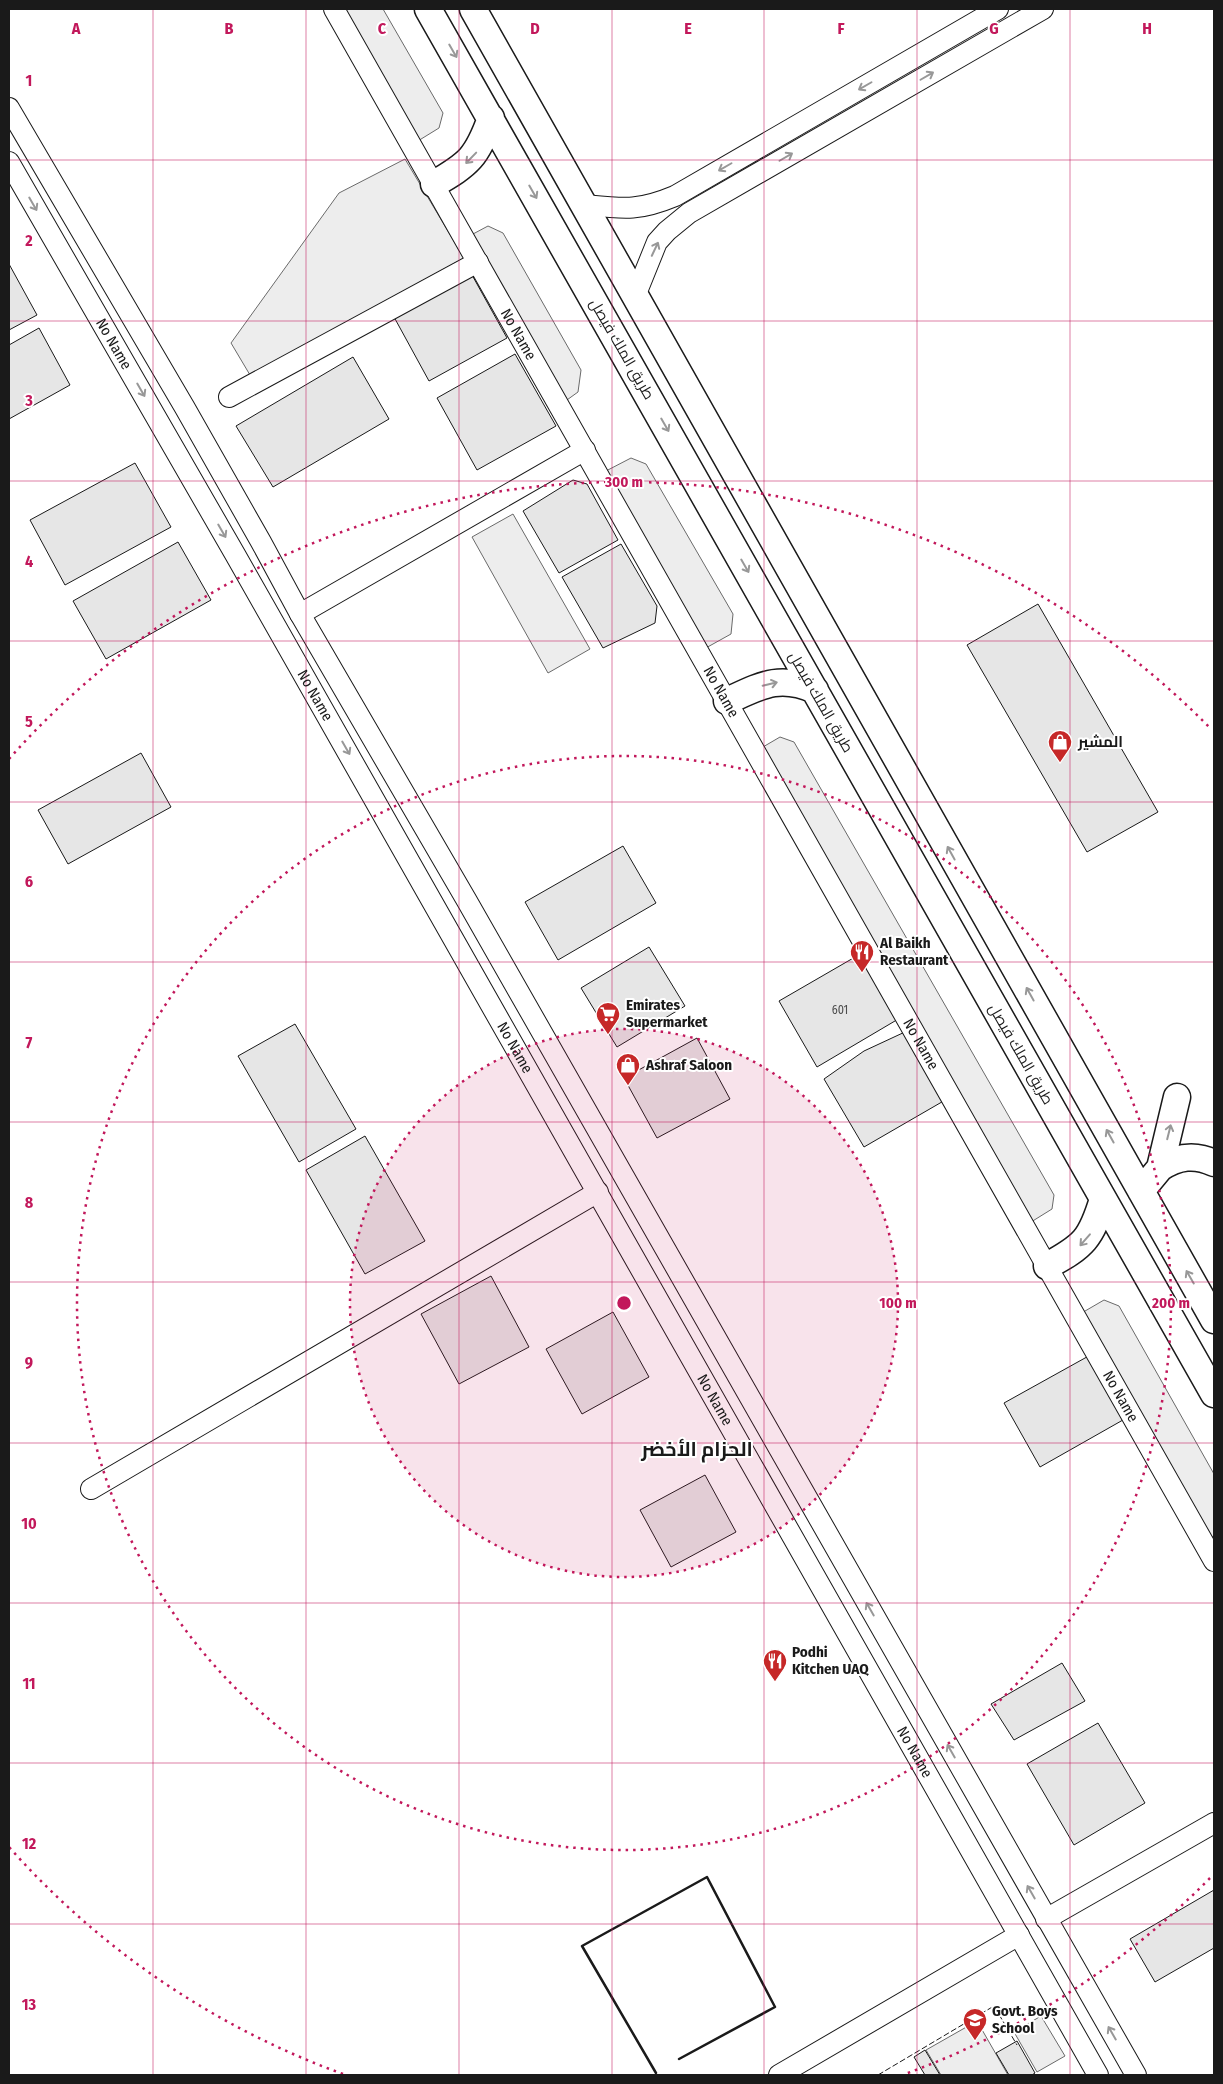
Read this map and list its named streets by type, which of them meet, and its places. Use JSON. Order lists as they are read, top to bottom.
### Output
{
  "streets": {
    "main road": ["طريق الملك فيصل"],
    "street": ["No Name"]
  },
  "districts": ["الحزام الأخضر"],
  "places": {
    "shop": ["المشير", "Ashraf Saloon"],
    "restaurant": ["Al Baikh Restaurant", "Podhi Kitchen UAQ"],
    "supermarket": ["Emirates Supermarket"],
    "school or university": ["Govt. Boys School"]
  },
  "house_numbers": ["601"],
  "grid": {
    "columns": [
      "A",
      "B",
      "C",
      "D",
      "E",
      "F",
      "G",
      "H"
    ],
    "rows": [
      "1",
      "2",
      "3",
      "4",
      "5",
      "6",
      "7",
      "8",
      "9",
      "10",
      "11",
      "12",
      "13"
    ]
  },
  "rings": ["300 m", "100 m", "200 m"]
}
